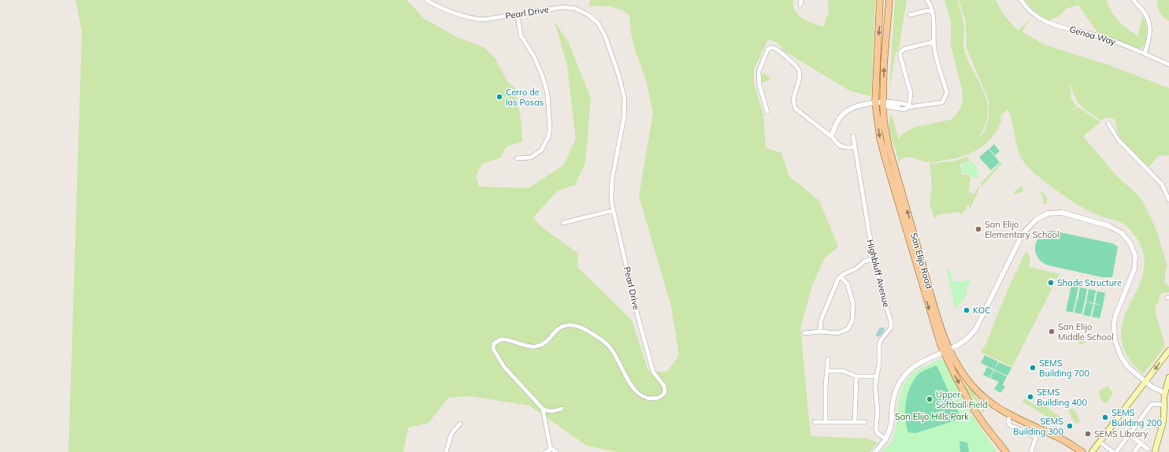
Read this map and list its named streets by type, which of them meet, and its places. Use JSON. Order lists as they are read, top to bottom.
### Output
{
  "streets": {
    "main road": ["San Elijo Road"],
    "street": ["Pearl Drive", "Genoa Way", "Highbluff Avenue"]
  },
  "parks": ["San Elijo Hills Park"],
  "places": [
    "Cerro de las Posas",
    "San Elijo Elementary School",
    "Shade Structure",
    "KOC",
    "San Elijo Middle School",
    "SEMS Building 700",
    "SEMS Building 400",
    "Upper Softball Field",
    "SEMS Building 200",
    "SEMS Building 300",
    "SEMS Library"
  ]
}
